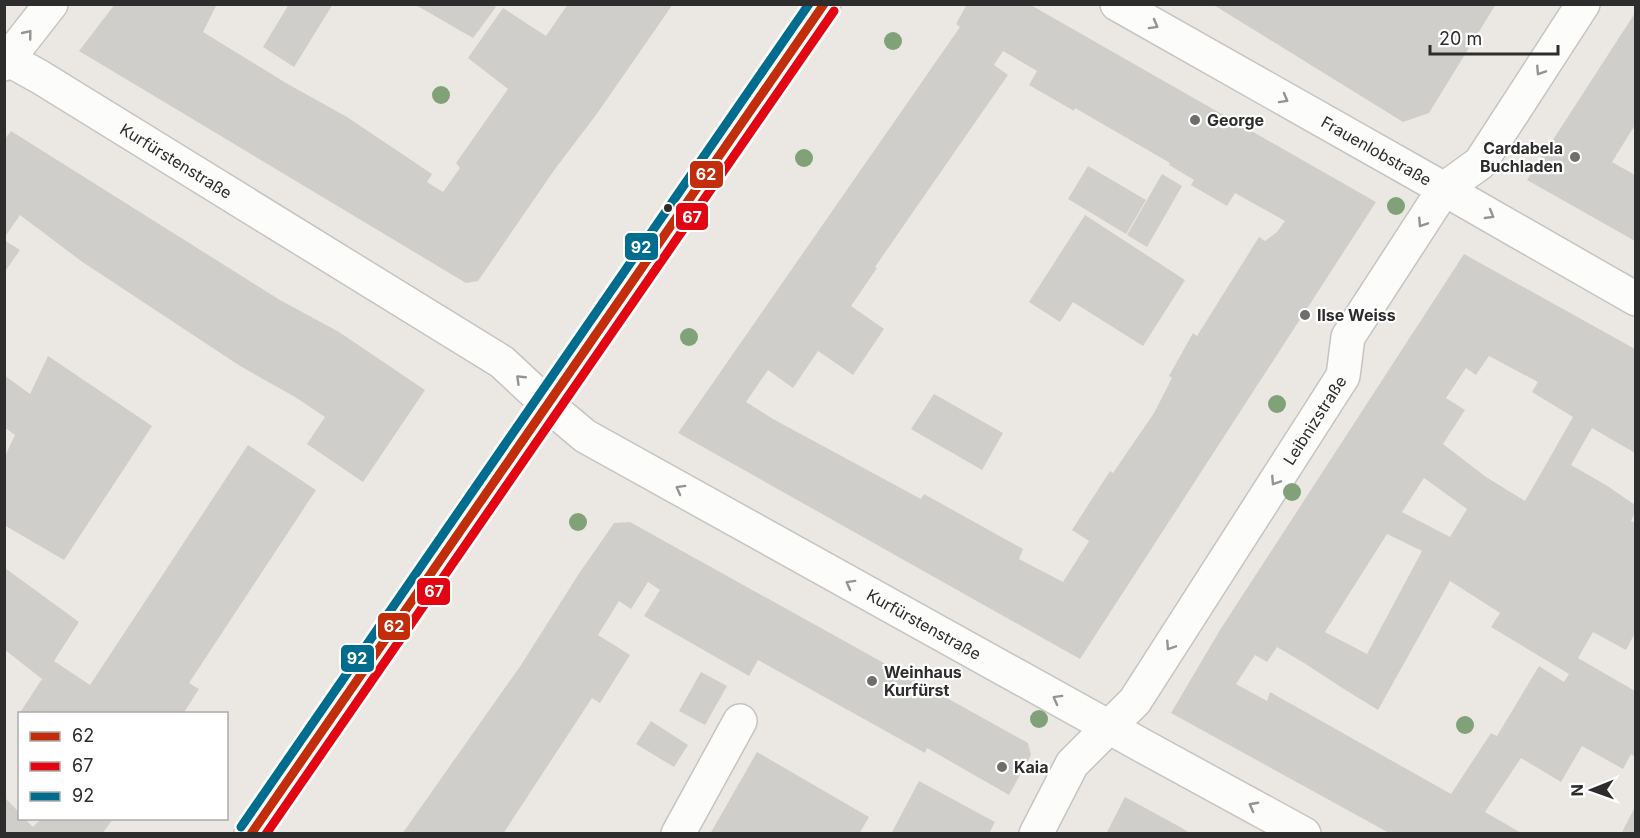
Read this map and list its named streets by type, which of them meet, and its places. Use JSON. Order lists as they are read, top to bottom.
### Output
{
  "streets": {
    "street": ["Frauenlobstraße", "Kurfürstenstraße", "Leibnizstraße"]
  },
  "crossings": [
    ["Frauenlobstraße", "Leibnizstraße"],
    ["Kurfürstenstraße", "Leibnizstraße"]
  ],
  "one_way": ["Frauenlobstraße", "Kurfürstenstraße", "Leibnizstraße"],
  "places": [
    "George",
    "Cardabela Buchladen",
    "Ilse Weiss",
    "Weinhaus Kurfürst",
    "Kaia"
  ],
  "lines": ["transit line 62", "transit line 92", "transit line 67"],
  "legend": ["62", "67", "92"],
  "scale_bar": "20 m",
  "north": "left"
}
